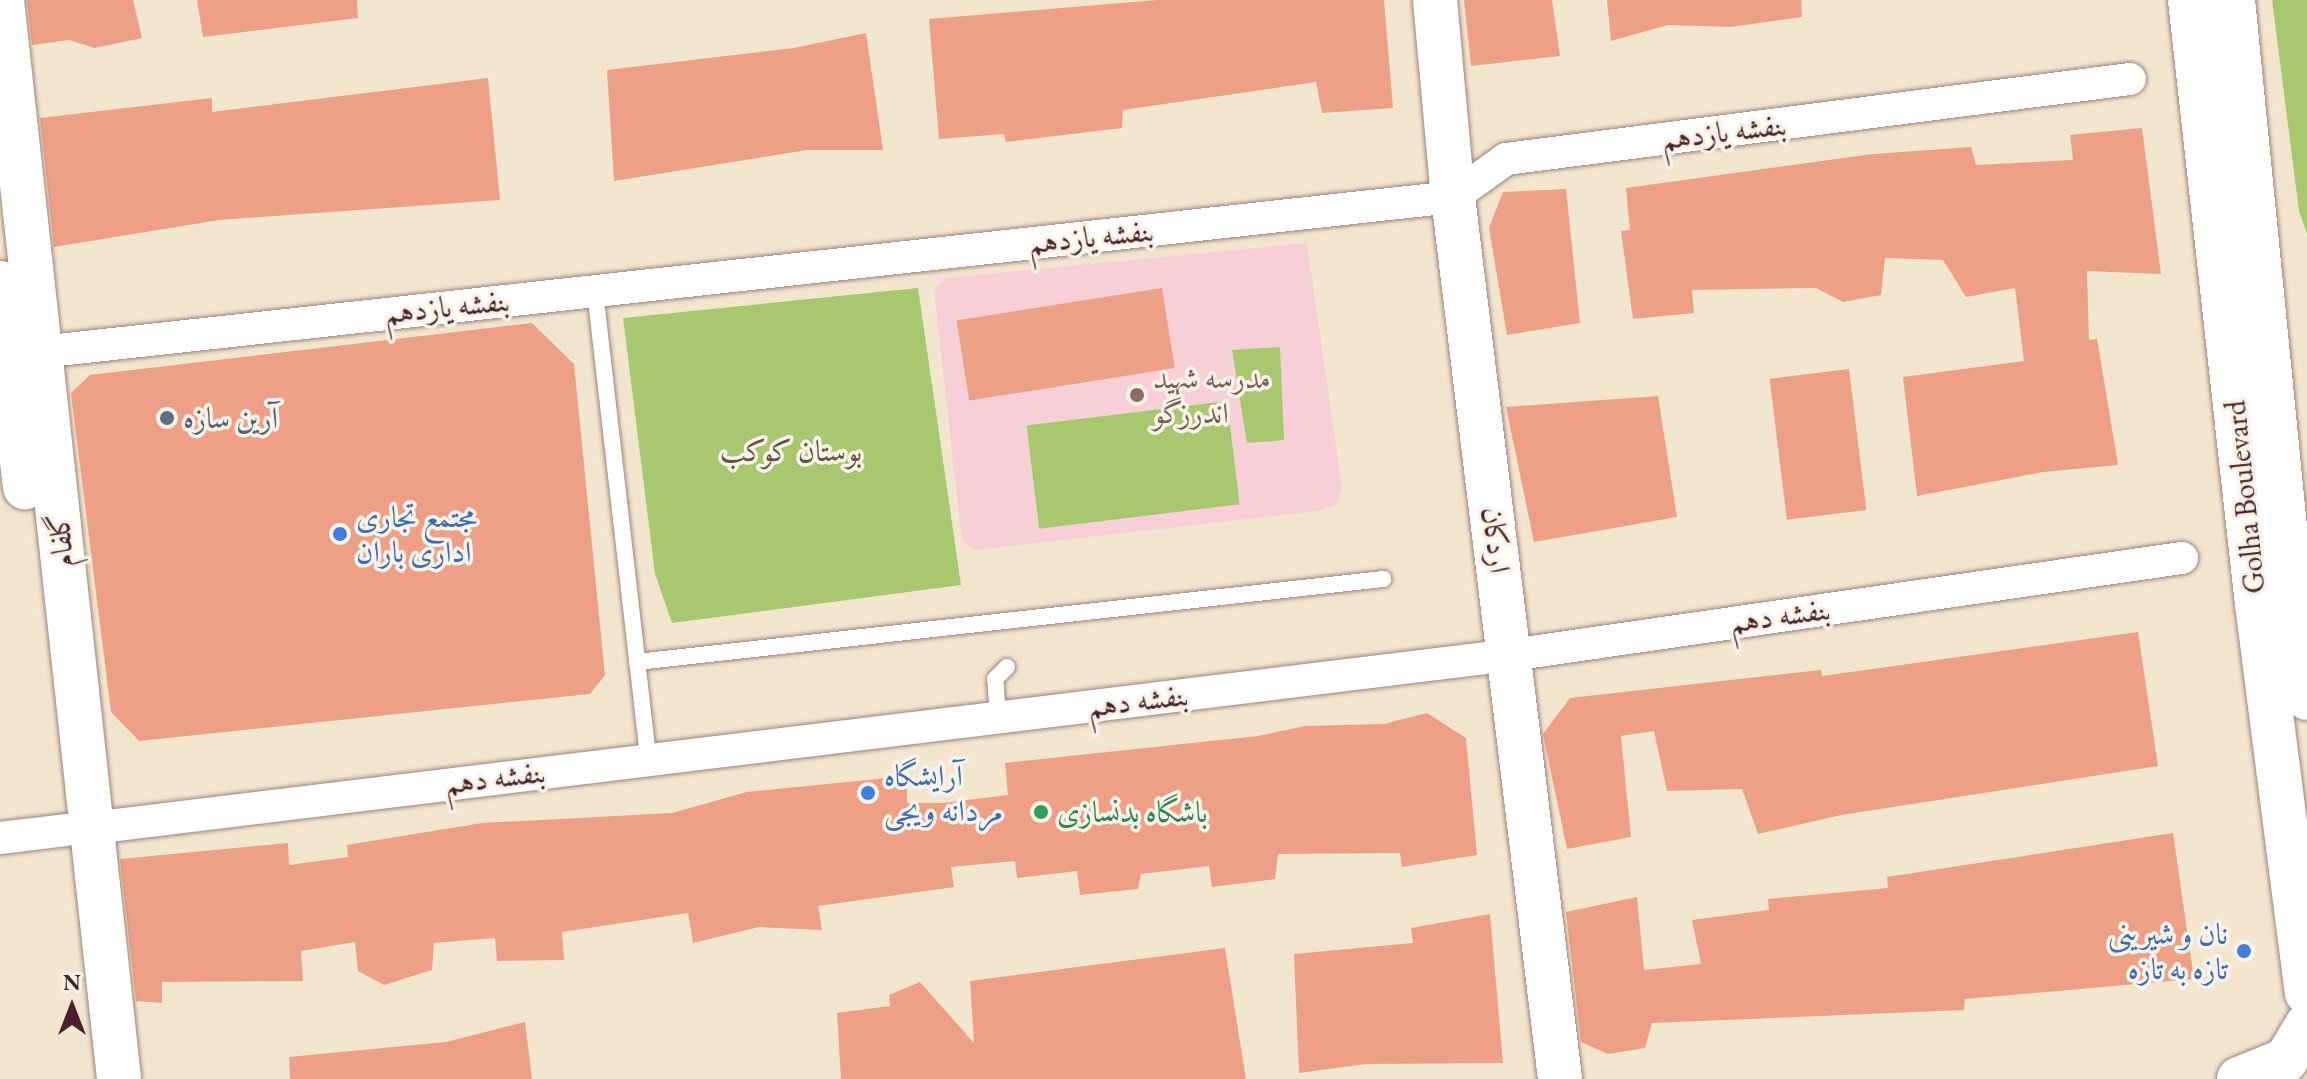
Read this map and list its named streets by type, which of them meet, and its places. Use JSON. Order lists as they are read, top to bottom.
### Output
{
  "streets": {
    "street": [
      "بنفشه یازدهم",
      "Golha Boulevard",
      "گلفام",
      "اردکان",
      "بنفشه دهم"
    ]
  },
  "crossings": [
    ["بنفشه یازدهم", "گلفام"],
    ["بنفشه یازدهم", "اردکان"],
    ["گلفام", "بنفشه دهم"],
    ["اردکان", "بنفشه دهم"]
  ],
  "parks": ["بوستان کوکب"],
  "places": [
    "مدرسه شهید اندرزگو",
    "آرین سازه",
    "مجتمع تجاری اداری باران",
    "آرایشگاه مردانه ویجی",
    "باشگاه بدنسازی",
    "نان و شیرینی تازه به تازه"
  ],
  "north": "top"
}
